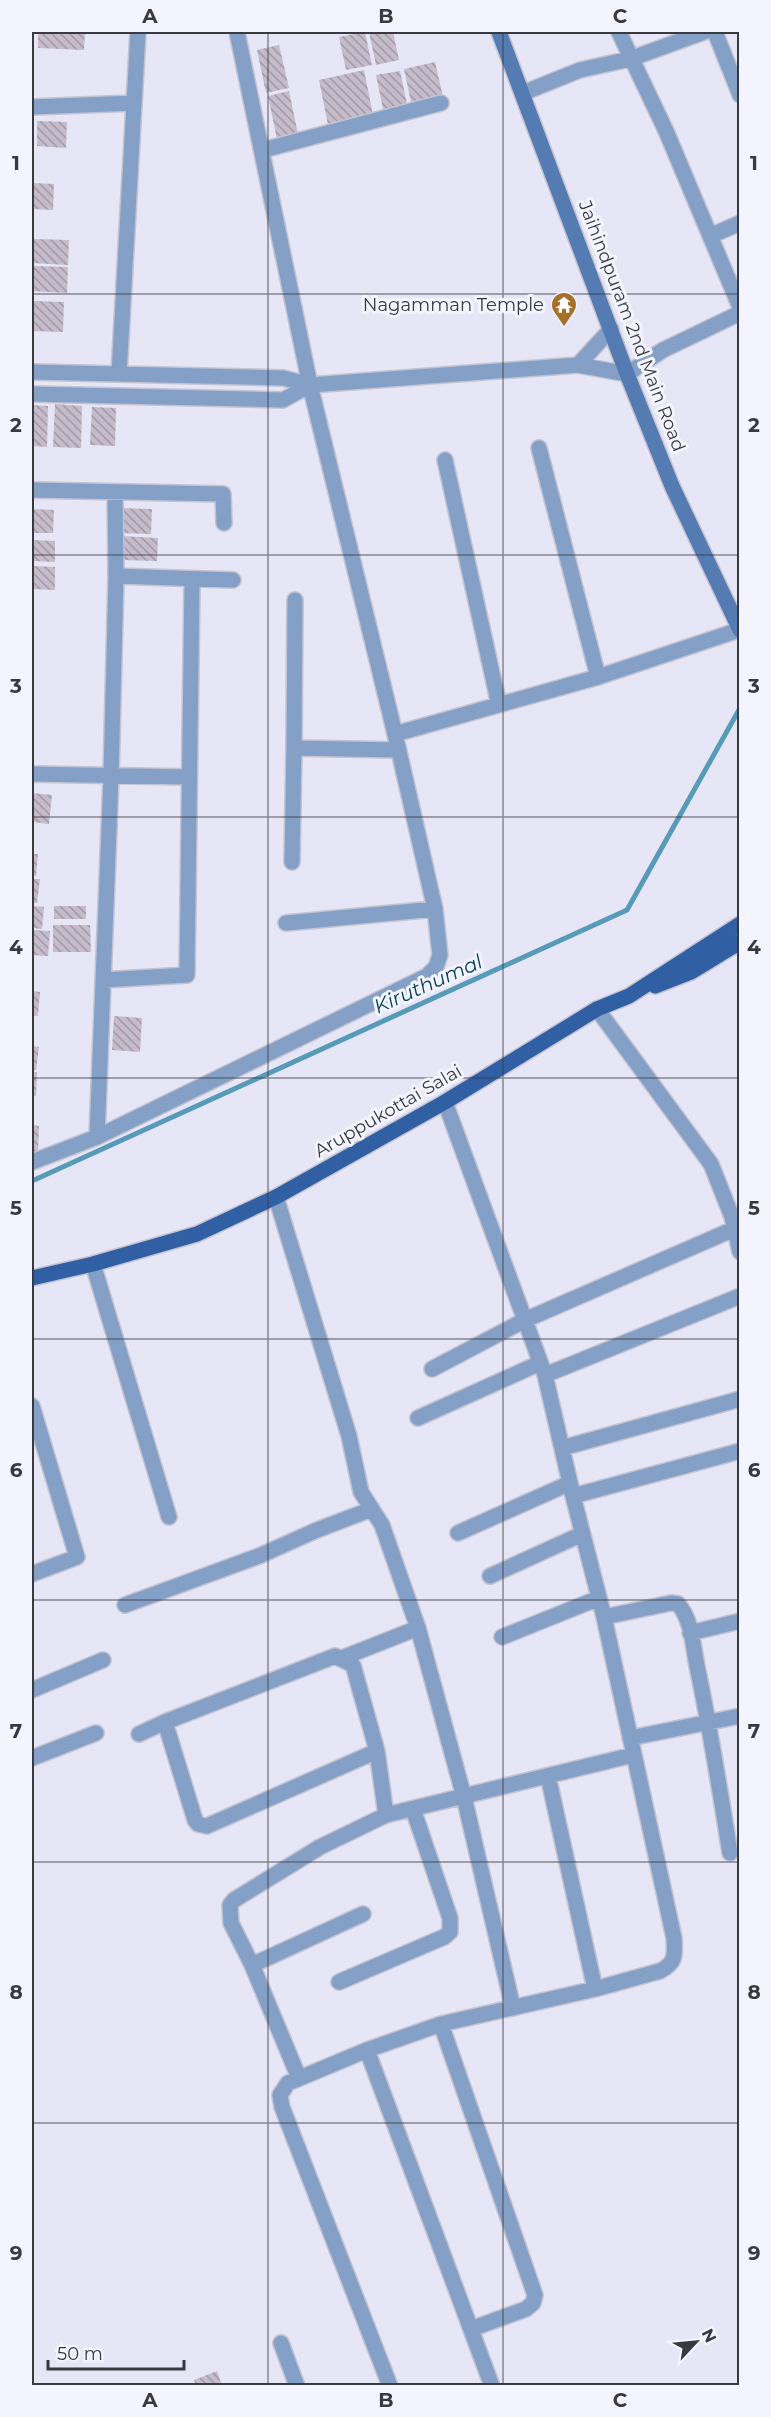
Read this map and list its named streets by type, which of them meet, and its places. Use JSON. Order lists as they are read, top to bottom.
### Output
{
  "streets": {
    "main road": ["Aruppukottai Salai"],
    "street": ["Jaihindpuram 2nd Main Road"]
  },
  "water": ["Kiruthumal"],
  "places": {
    "temple": ["Nagamman Temple"]
  },
  "scale_bar": "50 m",
  "north": "top right",
  "grid": {
    "columns": ["A", "B", "C"],
    "rows": [
      "1",
      "2",
      "3",
      "4",
      "5",
      "6",
      "7",
      "8",
      "9"
    ]
  }
}
